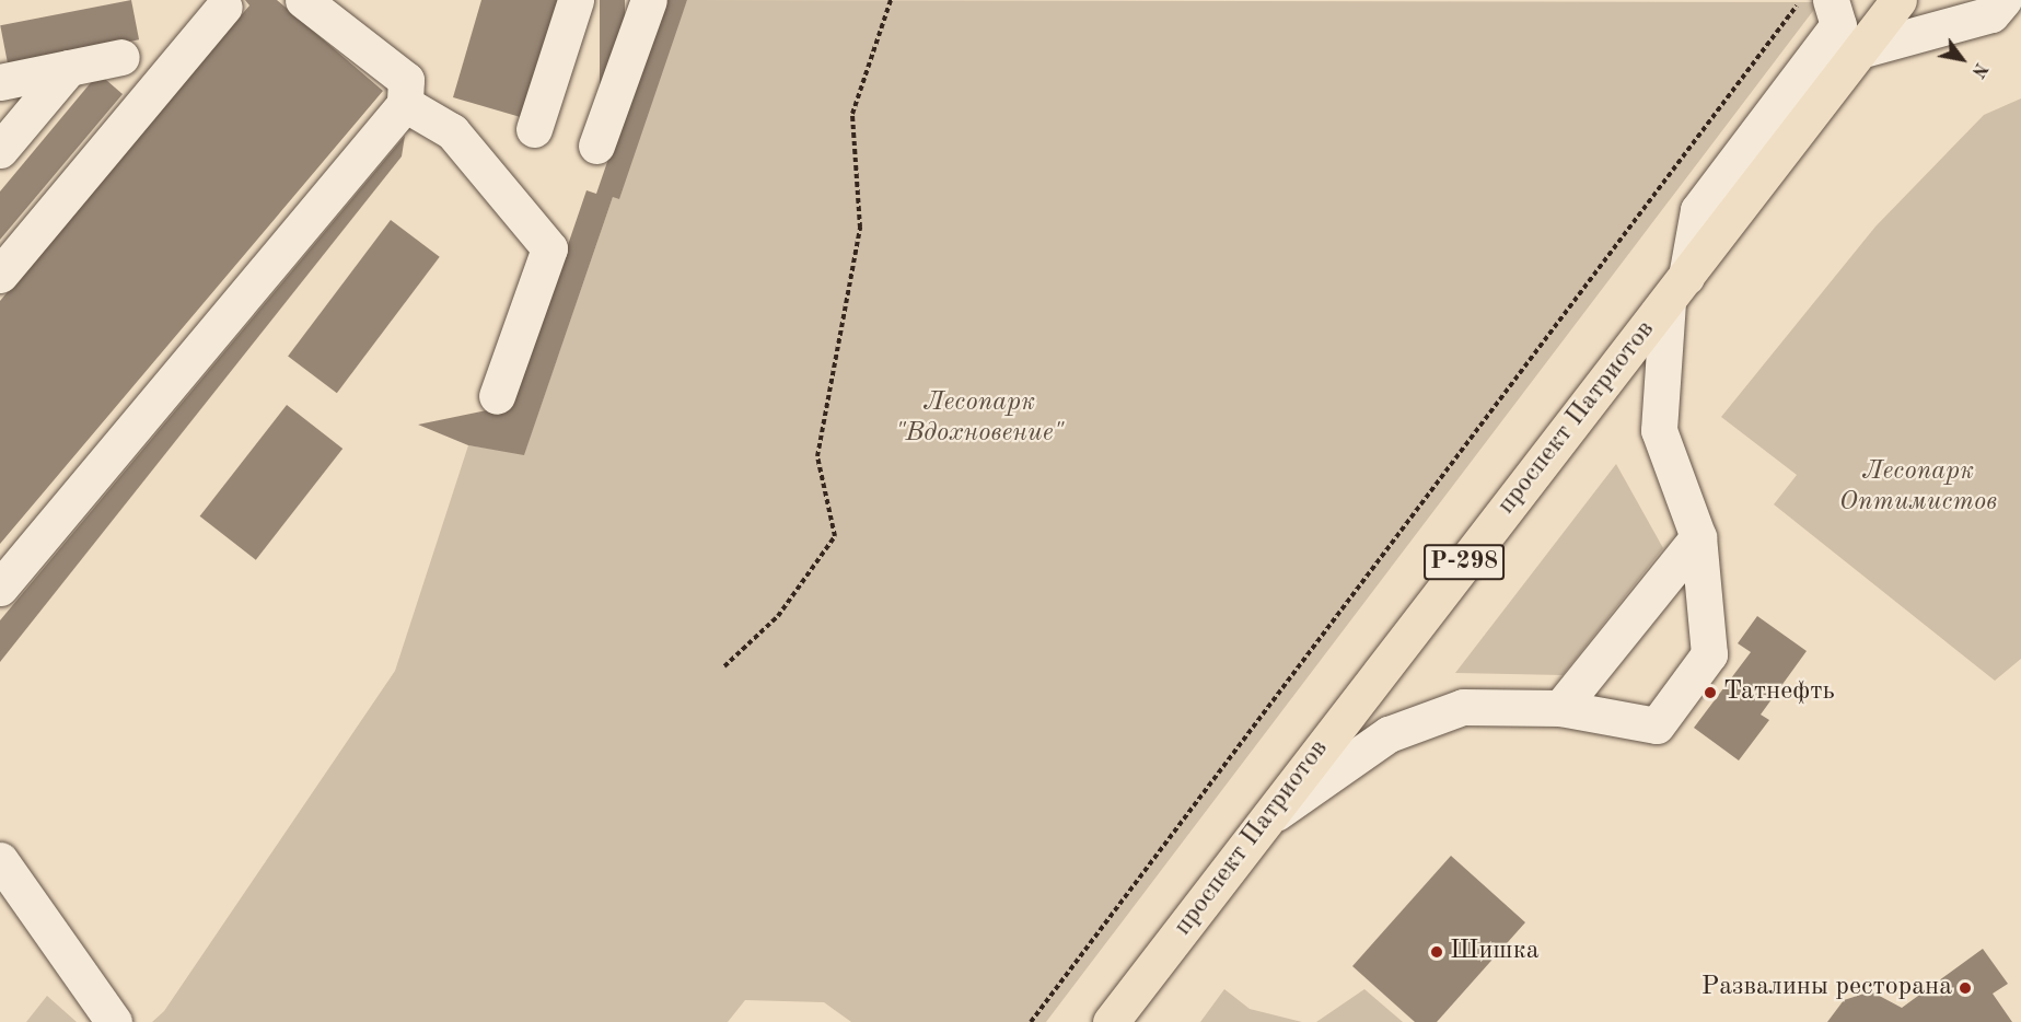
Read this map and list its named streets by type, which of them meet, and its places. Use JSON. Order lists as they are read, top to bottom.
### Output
{
  "streets": {
    "highway": ["проспект Патриотов", "Р-298"]
  },
  "parks": ["Лесопарк \"Вдохновение\"", "Лесопарк Оптимистов"],
  "places": ["Татнефть", "Шишка", "Развалины ресторана"],
  "north": "bottom right"
}
